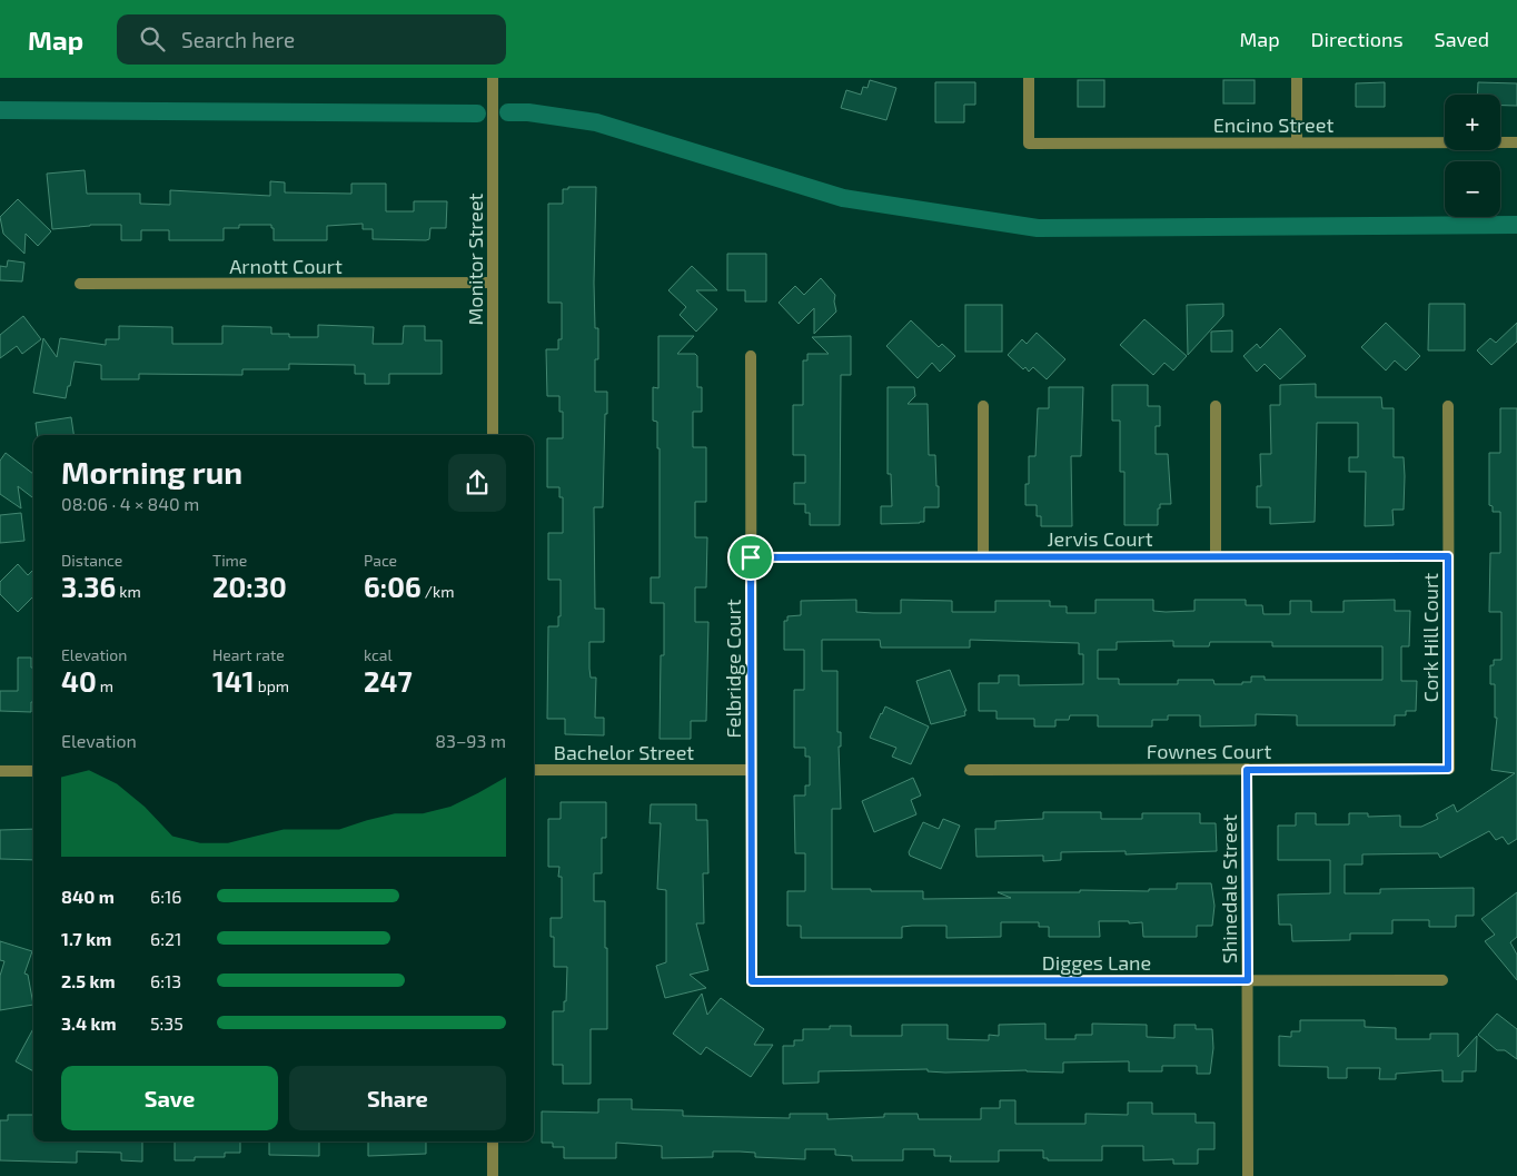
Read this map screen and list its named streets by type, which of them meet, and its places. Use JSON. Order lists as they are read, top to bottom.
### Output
{
  "streets": {
    "street": [
      "Encino Street",
      "Monitor Street",
      "Arnott Court",
      "Jervis Court",
      "Cork Hill Court",
      "Felbridge Court",
      "Fownes Court",
      "Bachelor Street",
      "Shinedale Street",
      "Digges Lane"
    ]
  },
  "crossings": [
    ["Monitor Street", "Arnott Court"],
    ["Jervis Court", "Cork Hill Court"],
    ["Jervis Court", "Felbridge Court"],
    ["Cork Hill Court", "Fownes Court"],
    ["Felbridge Court", "Bachelor Street"],
    ["Felbridge Court", "Digges Lane"],
    ["Fownes Court", "Shinedale Street"],
    ["Shinedale Street", "Digges Lane"]
  ],
  "page": {
    "header": "Map",
    "search": "Search here",
    "nav": ["Map", "Directions", "Saved"],
    "map_buttons": ["+", "−"],
    "heading": ["Morning run", "08:06 · 4 × 840 m"],
    "stats": [
      ["Distance", "3.36 km"],
      ["Time", "20:30"],
      ["Pace", "6:06 /km"],
      ["Elevation", "40 m"],
      ["Heart rate", "141 bpm"],
      ["kcal", "247"]
    ],
    "chart": ["Elevation", "83–93 m"],
    "list": [
      {
        "name": "840 m",
        "note": "6:16"
      },
      {
        "name": "1.7 km",
        "note": "6:21"
      },
      {
        "name": "2.5 km",
        "note": "6:13"
      },
      {
        "name": "3.4 km",
        "note": "5:35"
      }
    ],
    "buttons": ["Save", "Share"]
  }
}
